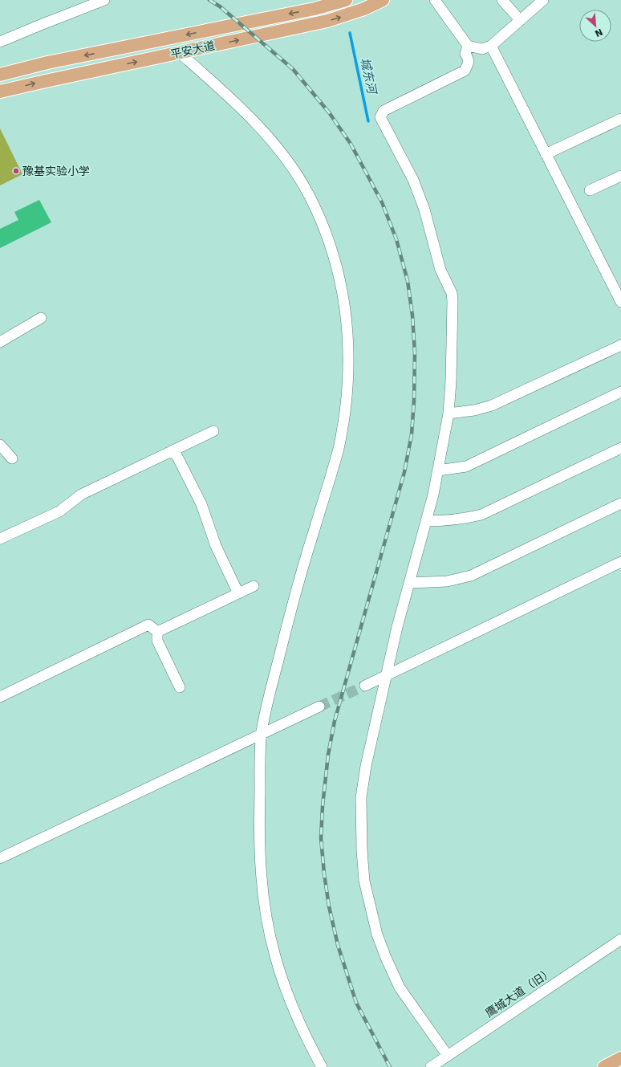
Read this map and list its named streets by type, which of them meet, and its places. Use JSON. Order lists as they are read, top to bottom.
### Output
{
  "streets": {
    "main road": ["平安大道"],
    "street": ["鹰城大道（旧）"]
  },
  "water": ["城东河"],
  "places": ["豫基实验小学"],
  "north": "bottom right"
}
